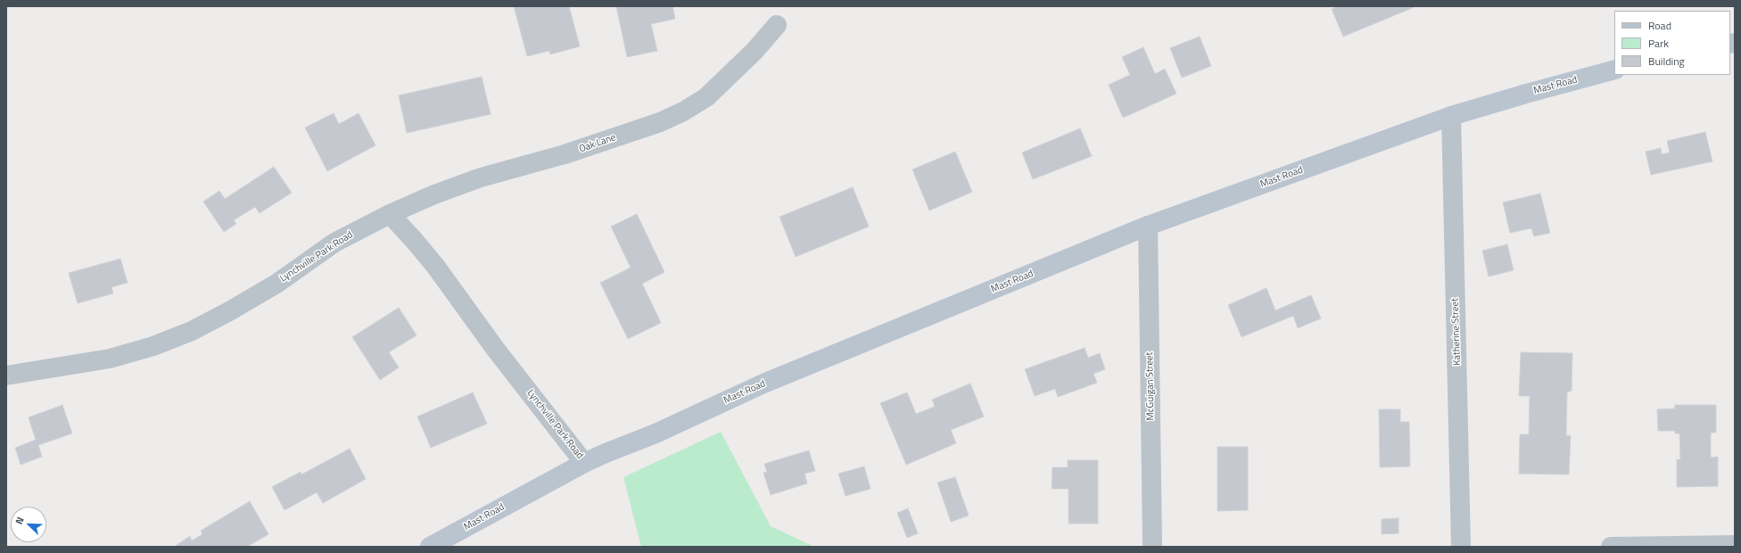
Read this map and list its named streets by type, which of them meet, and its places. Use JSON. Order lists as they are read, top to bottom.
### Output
{
  "streets": {
    "main road": ["Mast Road"],
    "street": [
      "Oak Lane",
      "Lynchville Park Road",
      "Katherine Street",
      "McGuigan Street"
    ]
  },
  "crossings": [
    ["Mast Road", "Lynchville Park Road"],
    ["Mast Road", "Katherine Street"],
    ["Mast Road", "McGuigan Street"],
    ["Oak Lane", "Lynchville Park Road"]
  ],
  "legend": ["Road", "Park", "Building"],
  "north": "top left"
}
